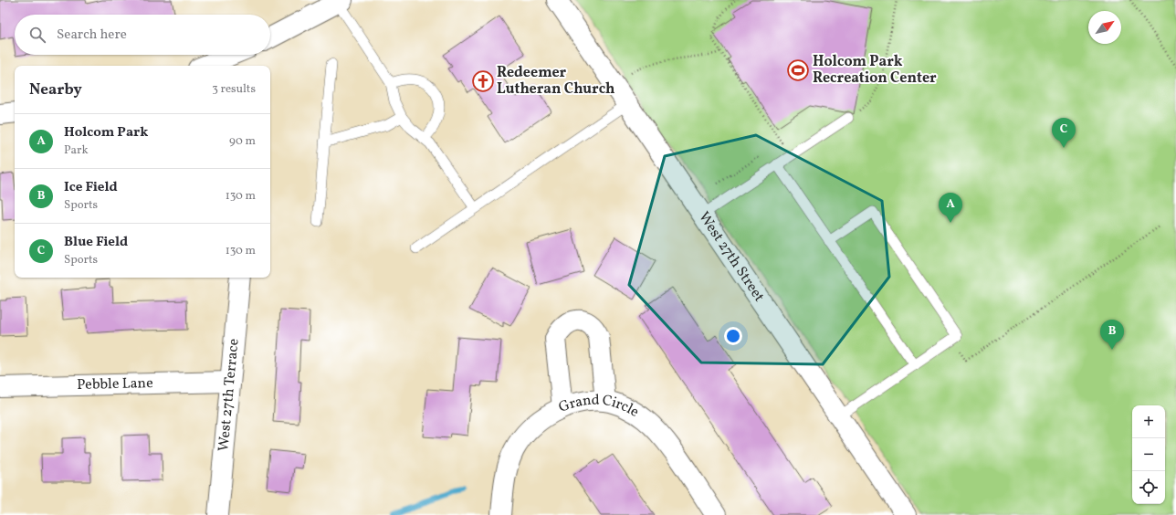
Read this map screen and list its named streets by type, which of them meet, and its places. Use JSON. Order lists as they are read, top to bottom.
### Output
{
  "streets": {
    "street": [
      "West 27th Street",
      "Pebble Lane",
      "West 27th Terrace",
      "Grand Circle"
    ]
  },
  "crossings": [
    ["Pebble Lane", "West 27th Terrace"]
  ],
  "places": {
    "sports": ["Holcom Park Recreation Center"],
    "church": ["Redeemer Lutheran Church"]
  },
  "north": "top right",
  "page": {
    "search": "Search here",
    "heading": ["Nearby", "3 results"],
    "list": [
      {
        "mark": "A",
        "name": "Holcom Park",
        "note": "Park",
        "value": "90 m"
      },
      {
        "mark": "B",
        "name": "Ice Field",
        "note": "Sports",
        "value": "130 m"
      },
      {
        "mark": "C",
        "name": "Blue Field",
        "note": "Sports",
        "value": "130 m"
      }
    ],
    "pins": ["C", "A", "B"],
    "map_buttons": ["+", "−"]
  }
}
